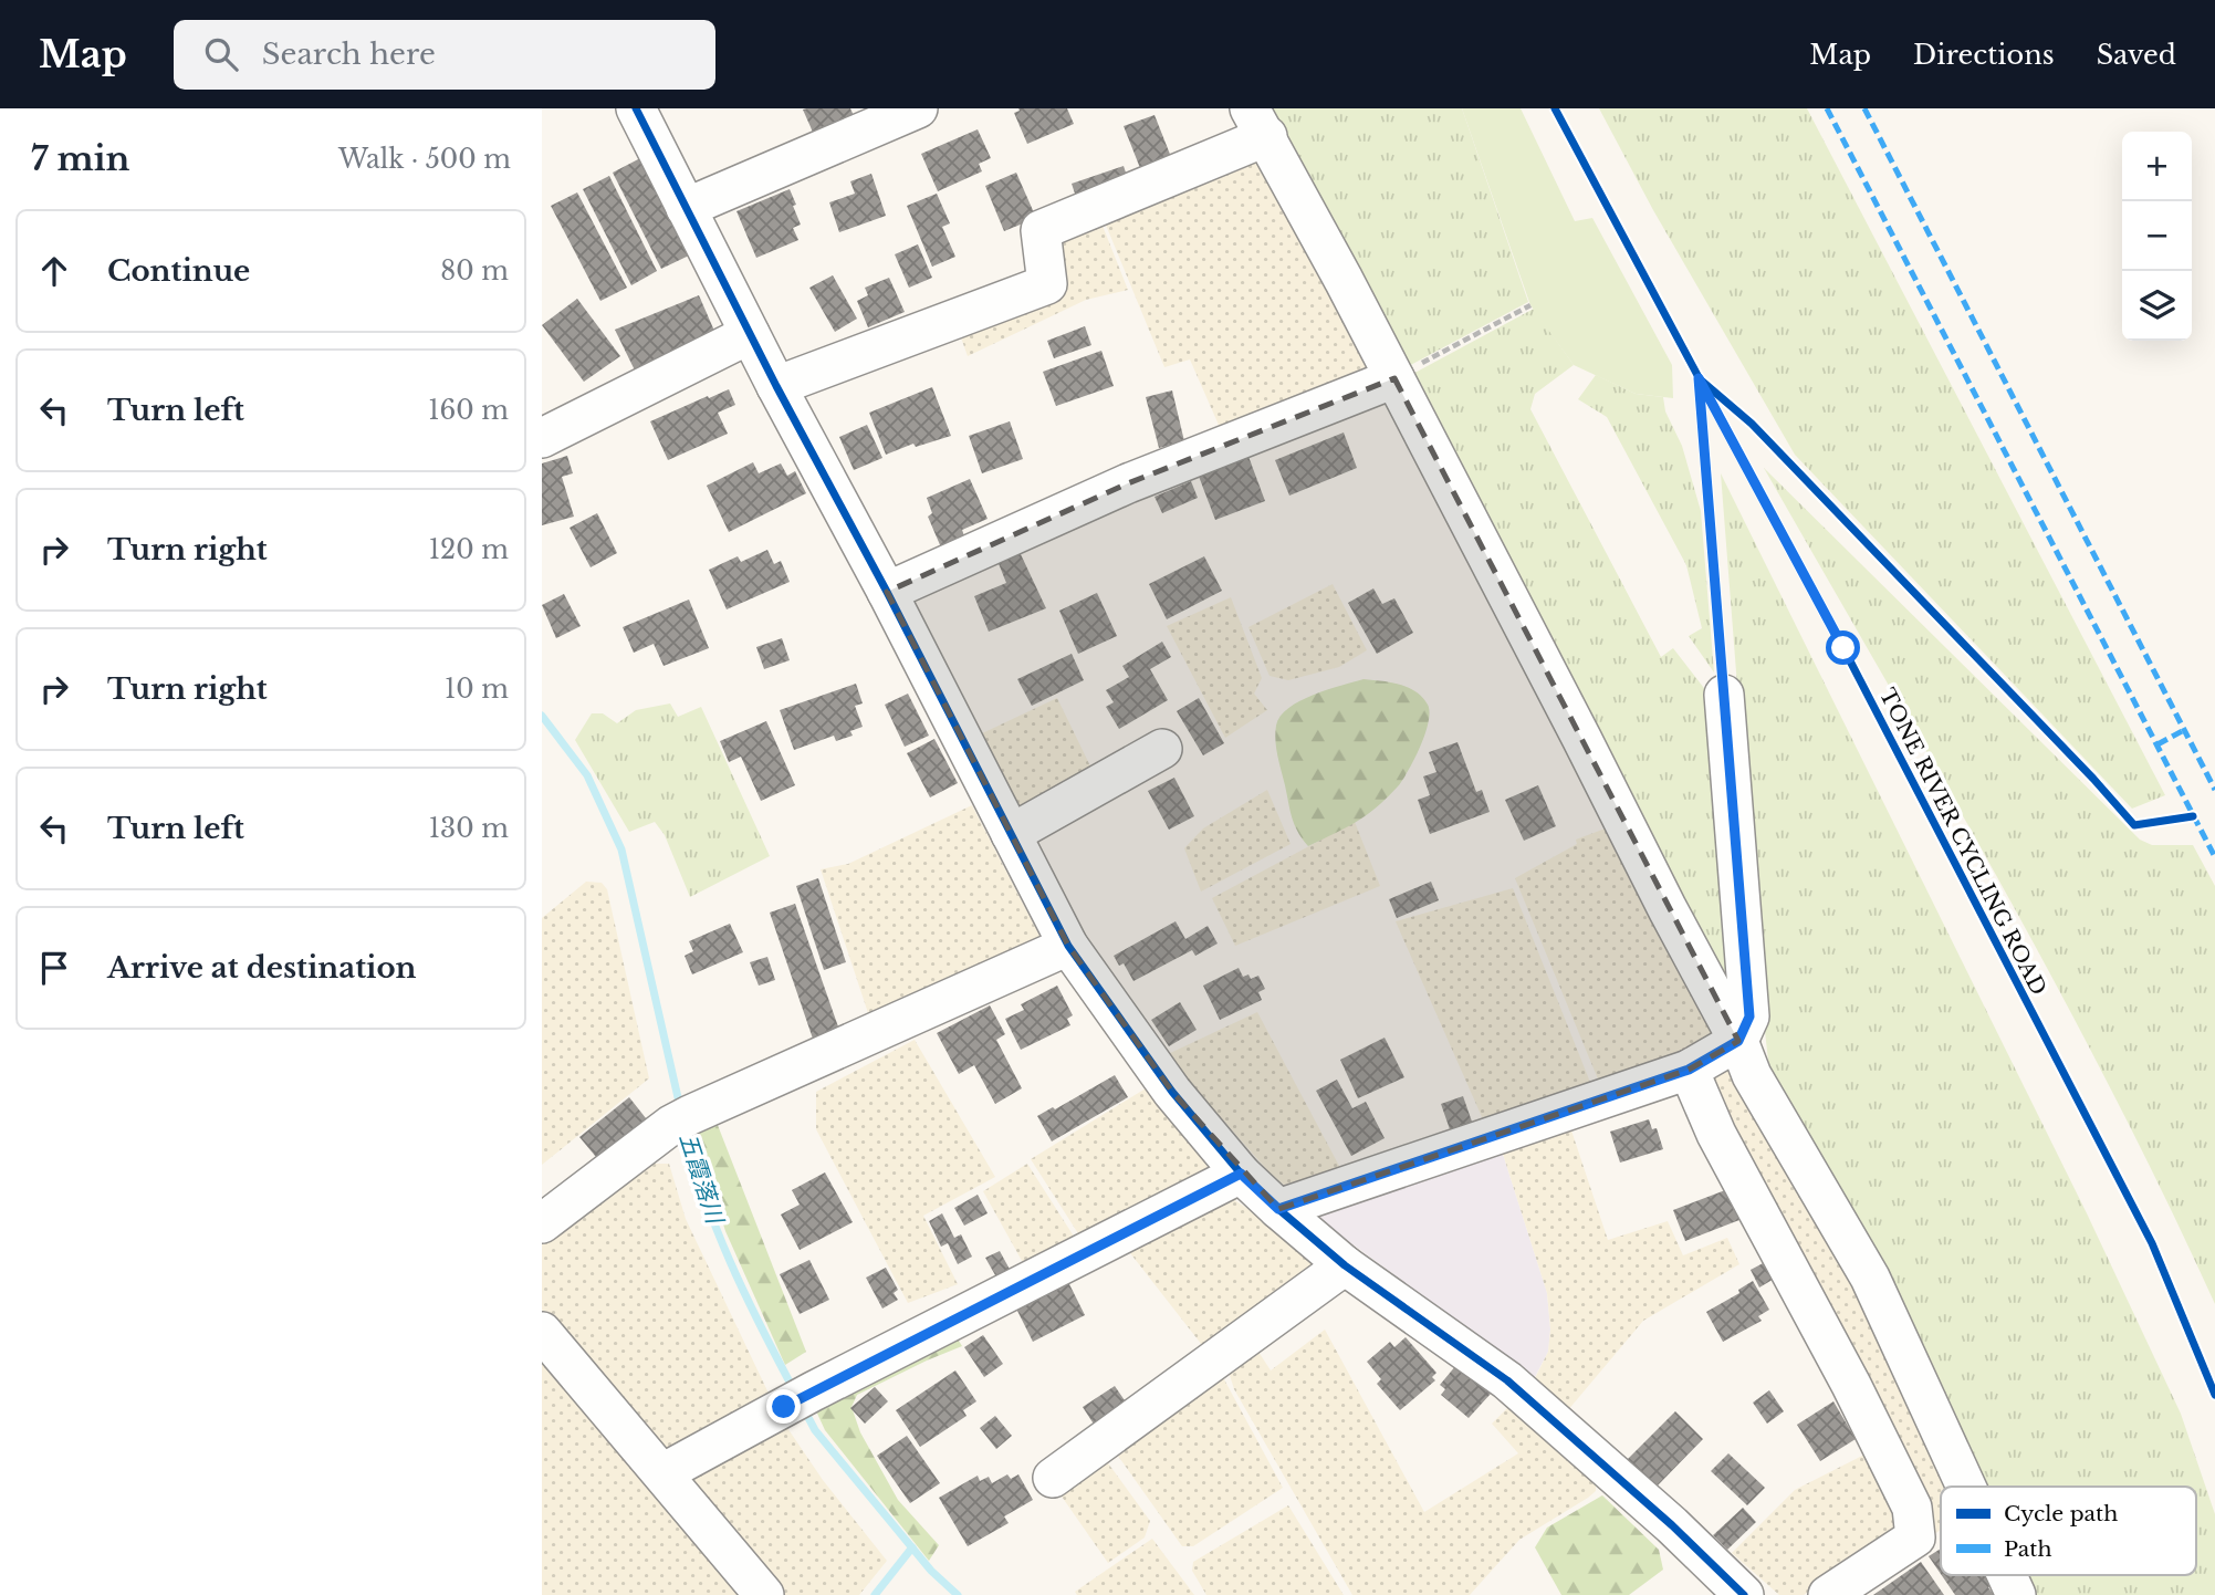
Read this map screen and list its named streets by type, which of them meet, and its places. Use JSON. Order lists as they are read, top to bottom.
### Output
{
  "streets": {
    "cycle path": ["TONE RIVER CYCLING ROAD"]
  },
  "water": ["五霞落川"],
  "legend": ["Cycle path", "Path"],
  "page": {
    "header": "Map",
    "search": "Search here",
    "nav": ["Map", "Directions", "Saved"],
    "heading": ["7 min", "Walk · 500 m"],
    "map_buttons": ["+", "−"],
    "list": [
      ["Continue", "80 m"],
      ["Turn left", "160 m"],
      ["Turn right", "120 m"],
      ["Turn right", "10 m"],
      ["Turn left", "130 m"],
      "Arrive at destination"
    ]
  }
}
